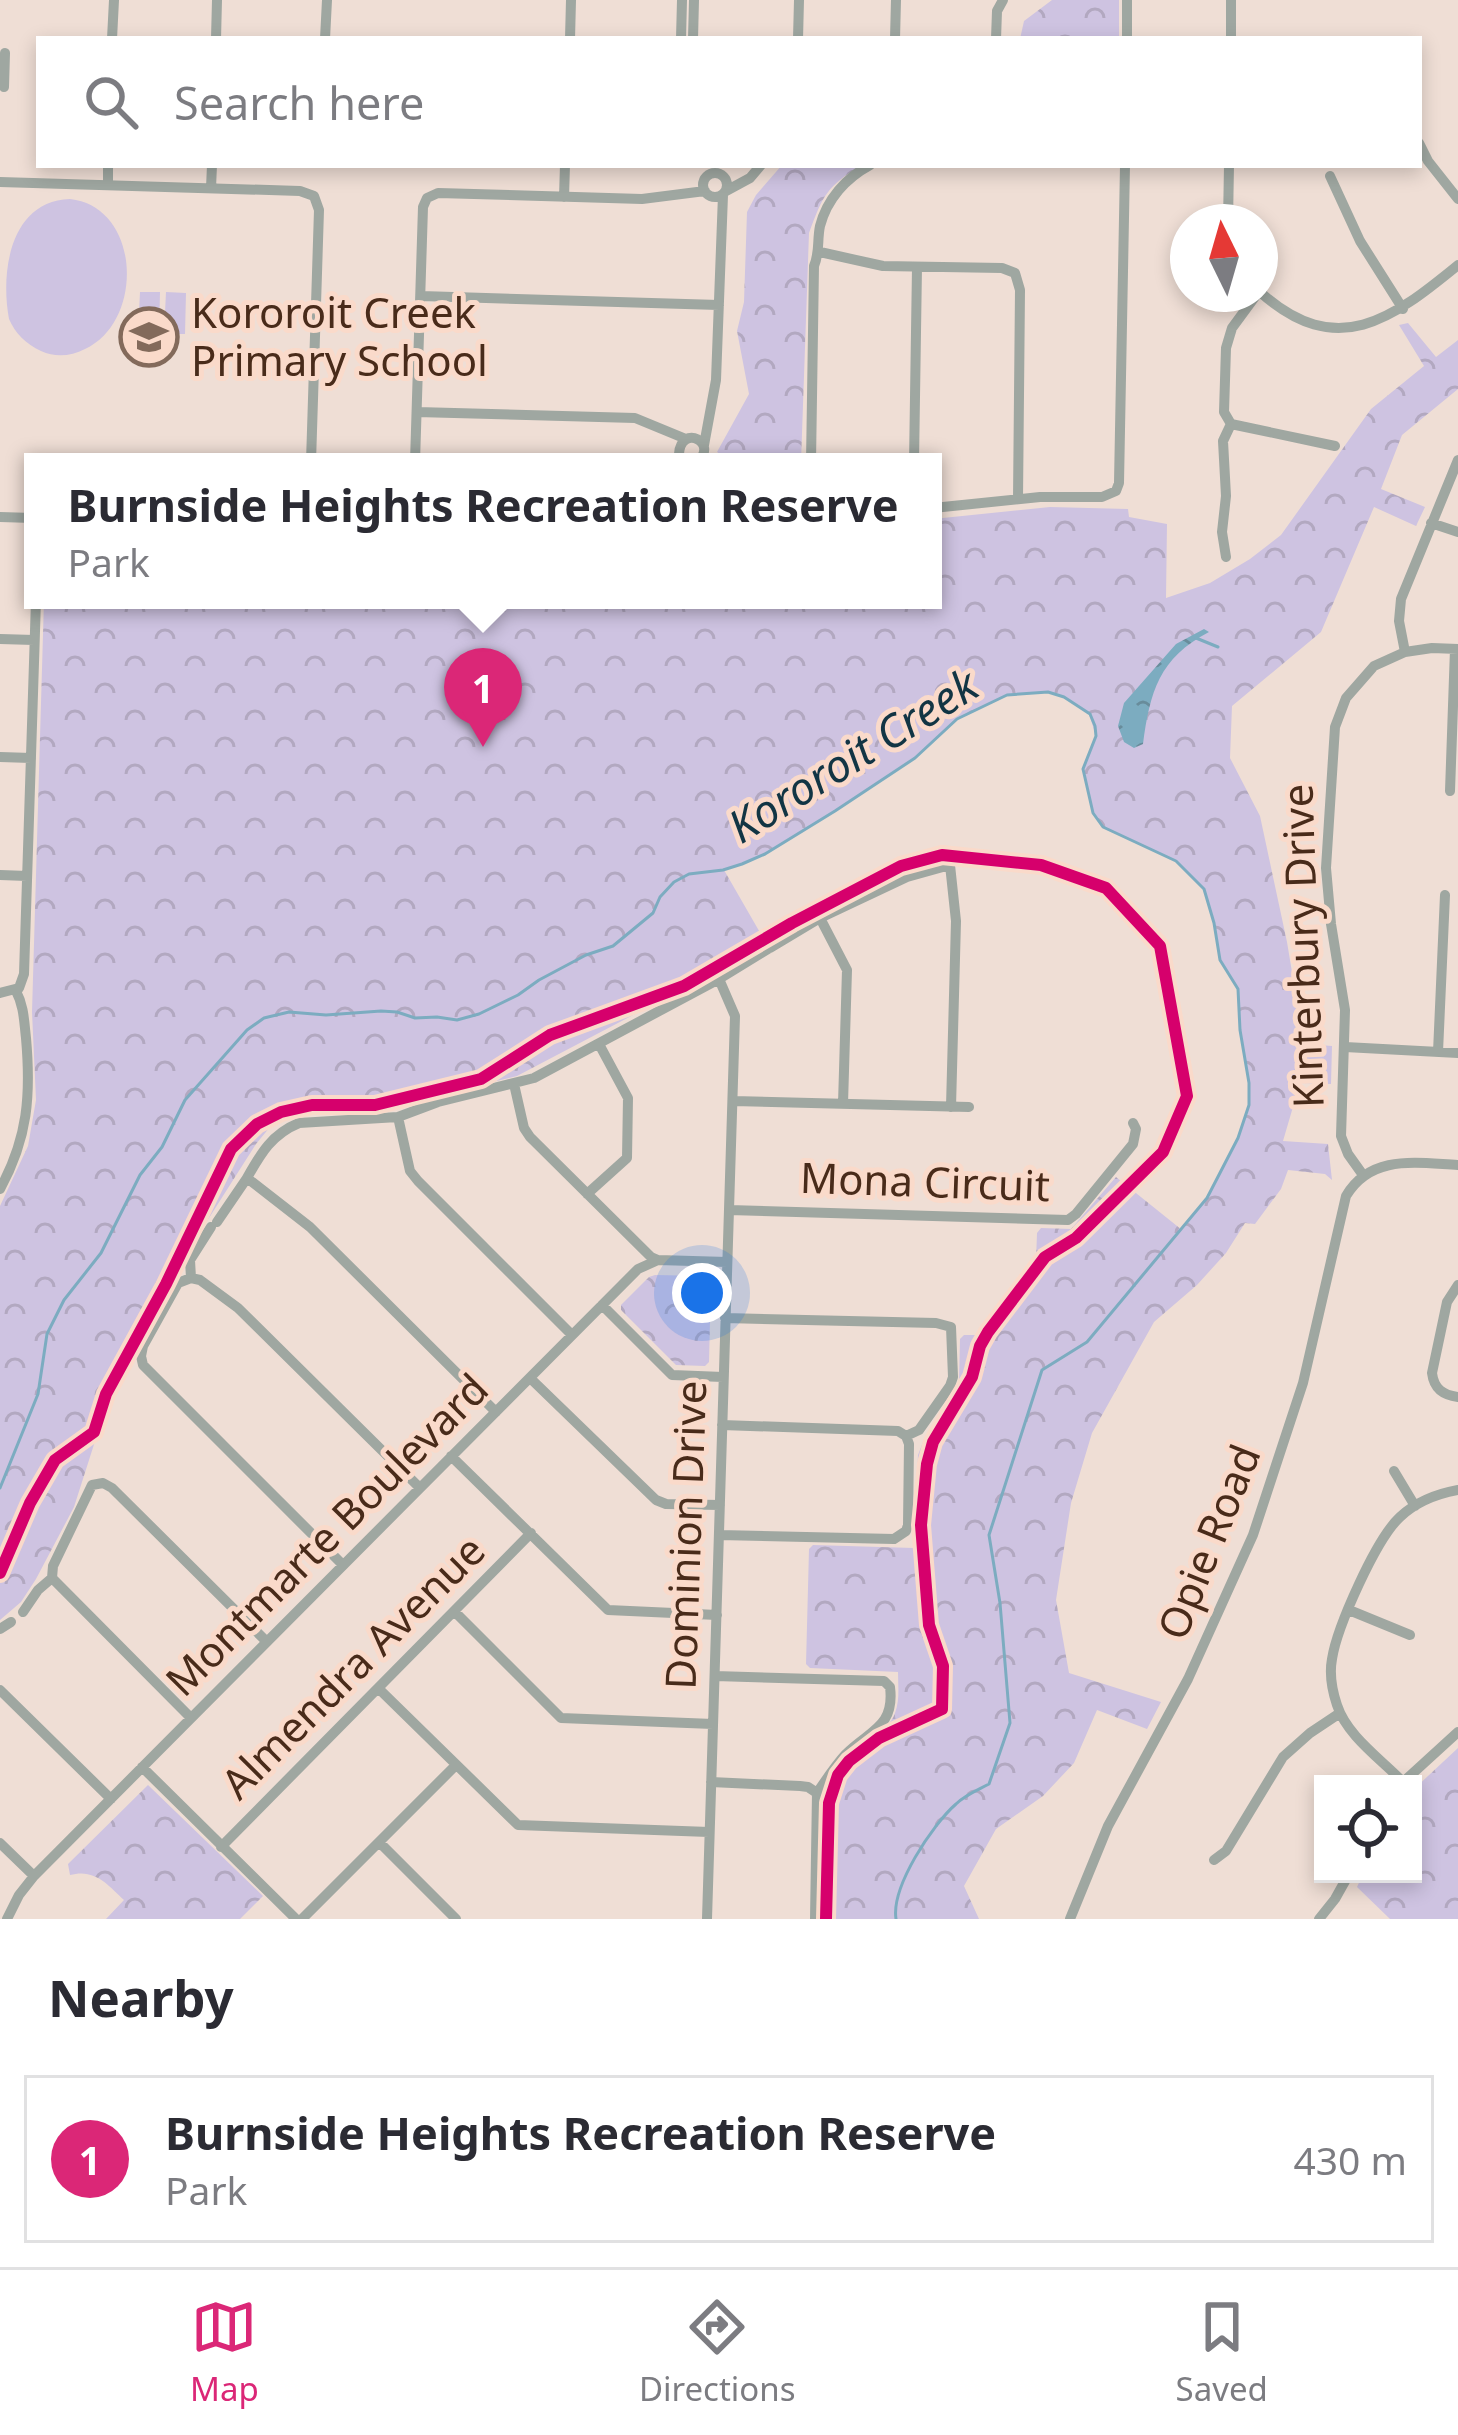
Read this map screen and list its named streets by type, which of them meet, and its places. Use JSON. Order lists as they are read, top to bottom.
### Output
{
  "streets": {
    "street": [
      "Kinterbury Drive",
      "Mona Circuit",
      "Montmarte Boulevard",
      "Dominion Drive",
      "Opie Road",
      "Almendra Avenue"
    ]
  },
  "crossings": [
    ["Kinterbury Drive", "Opie Road"],
    ["Mona Circuit", "Dominion Drive"]
  ],
  "water": ["Kororoit Creek"],
  "places": {
    "school or university": ["Kororoit Creek Primary School"]
  },
  "north": "top",
  "page": {
    "search": "Search here",
    "popup": ["Burnside Heights Recreation Reserve", "Park"],
    "pins": "1",
    "heading": "Nearby",
    "list": [
      {
        "mark": "1",
        "name": "Burnside Heights Recreation Reserve",
        "note": "Park",
        "value": "430 m"
      }
    ],
    "nav": ["Map", "Directions", "Saved"]
  }
}
